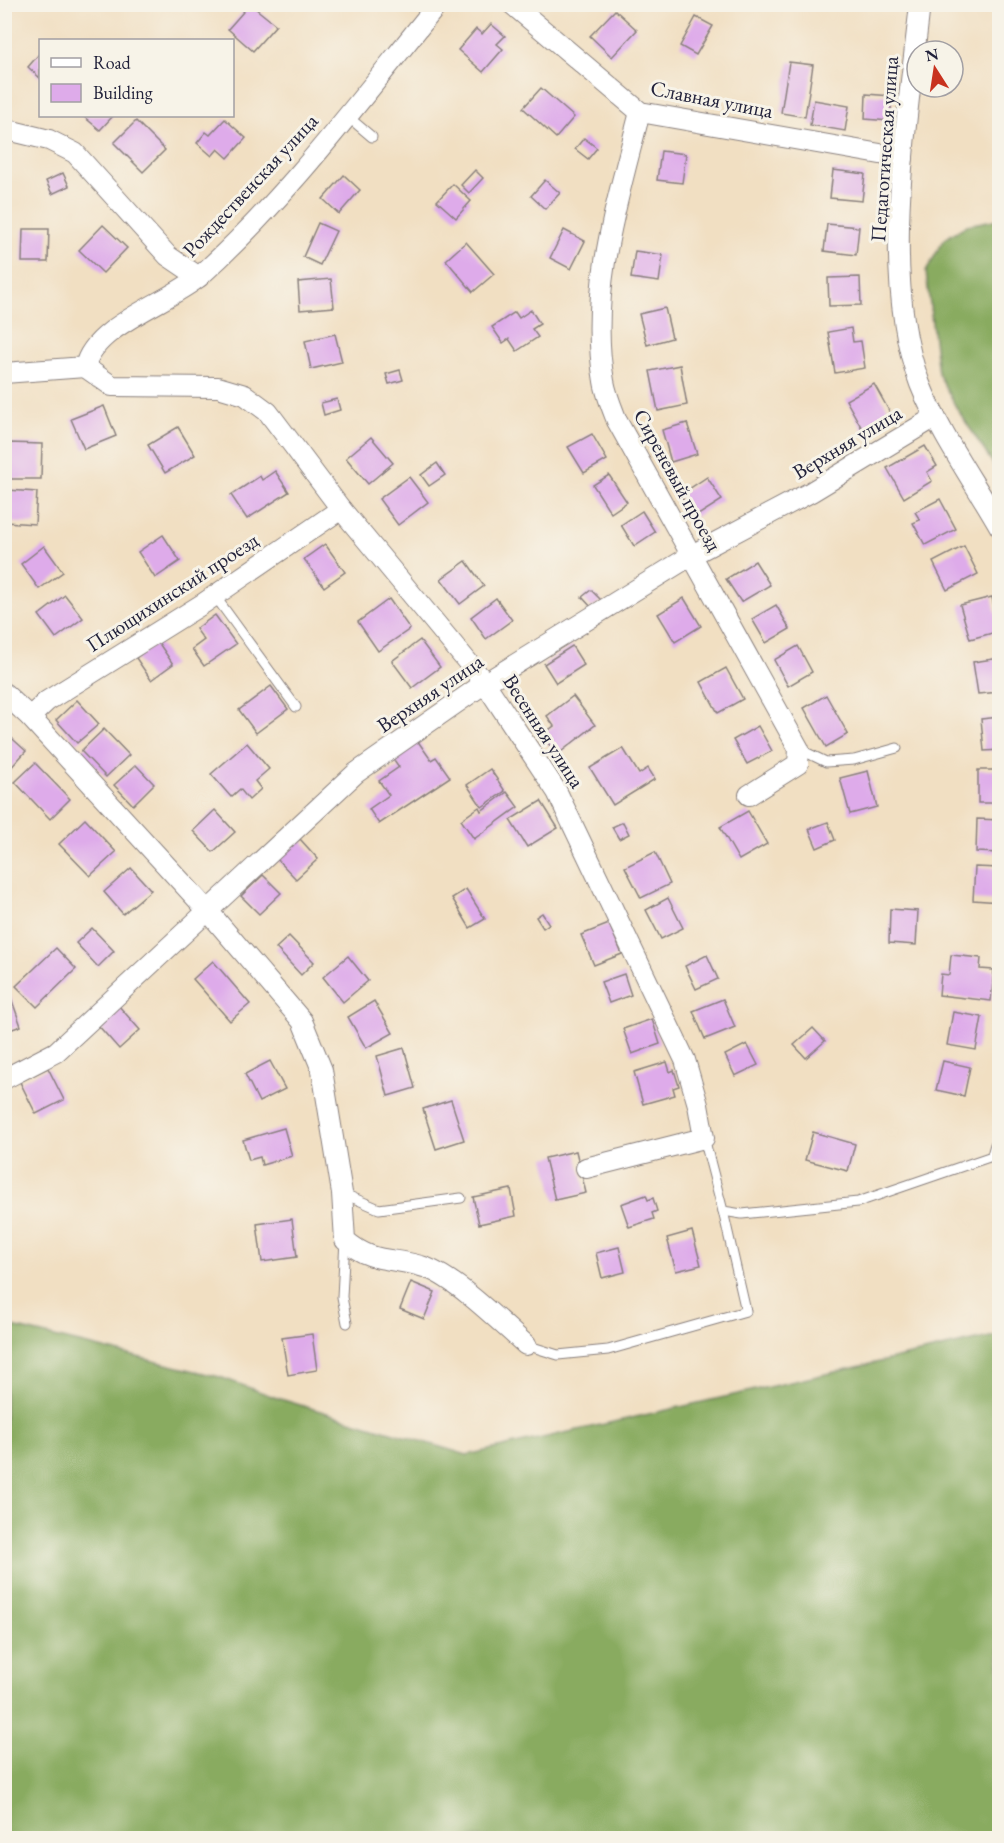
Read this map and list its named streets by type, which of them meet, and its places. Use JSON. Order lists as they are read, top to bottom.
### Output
{
  "streets": {
    "street": [
      "Славная улица",
      "Педагогическая улица",
      "Рождественская улица",
      "Верхняя улица",
      "Сиреневый проезд",
      "Плющихинский проезд",
      "Весенняя улица"
    ]
  },
  "crossings": [
    ["Славная улица", "Педагогическая улица"],
    ["Славная улица", "Сиреневый проезд"],
    ["Педагогическая улица", "Верхняя улица"],
    ["Рождественская улица", "Весенняя улица"],
    ["Верхняя улица", "Сиреневый проезд"],
    ["Верхняя улица", "Весенняя улица"],
    ["Плющихинский проезд", "Весенняя улица"]
  ],
  "legend": ["Road", "Building"],
  "north": "top"
}
